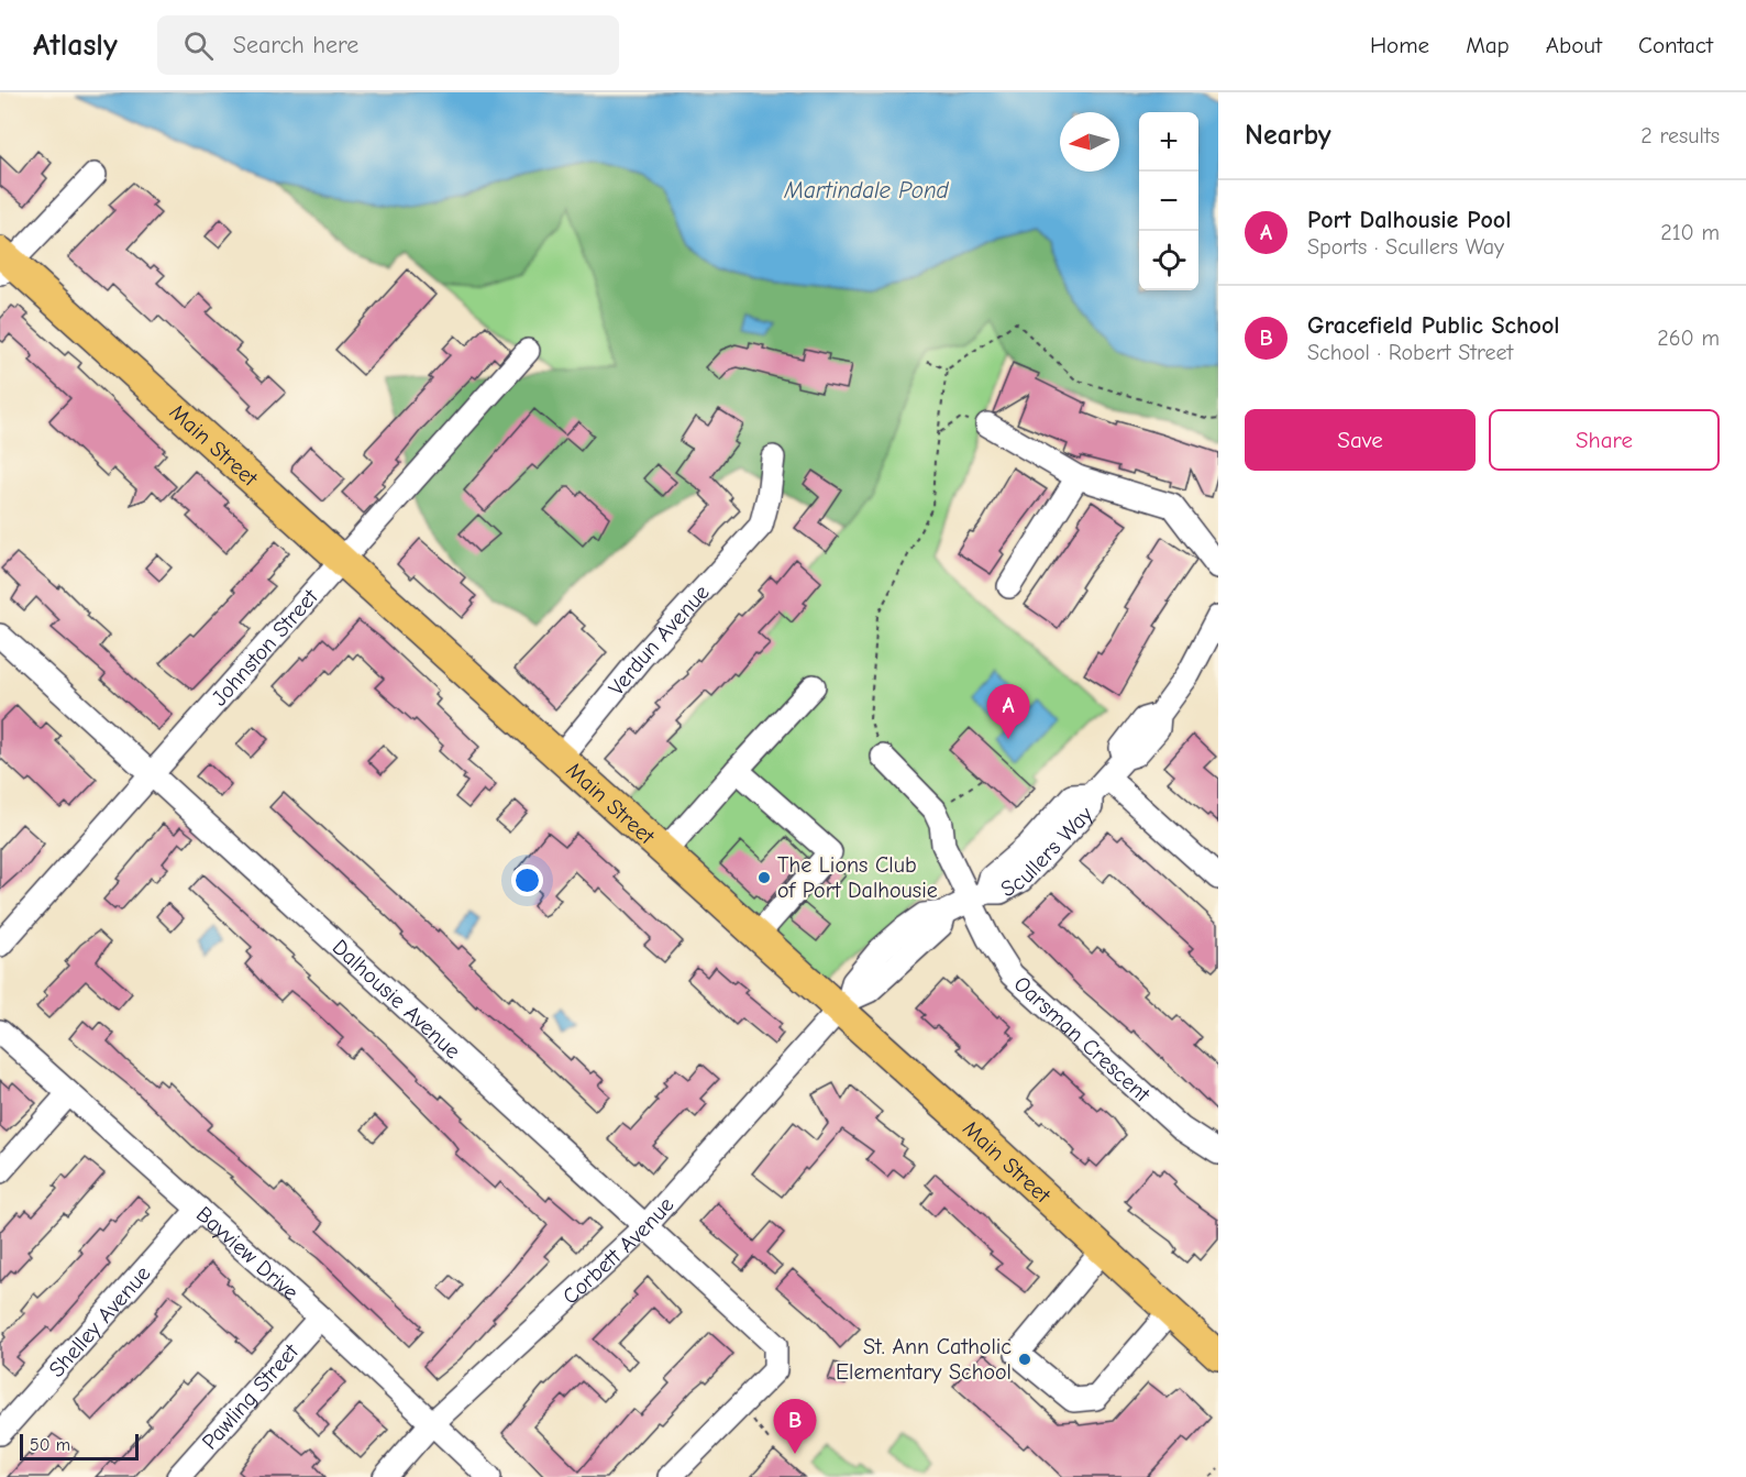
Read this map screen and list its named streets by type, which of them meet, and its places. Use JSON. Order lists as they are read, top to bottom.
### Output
{
  "streets": {
    "main road": ["Main Street"],
    "street": [
      "Verdun Avenue",
      "Johnston Street",
      "Scullers Way",
      "Dalhousie Avenue",
      "Oarsman Crescent",
      "Corbett Avenue",
      "Bayview Drive",
      "Shelley Avenue",
      "Pawling Street"
    ]
  },
  "crossings": [
    ["Main Street", "Verdun Avenue"],
    ["Main Street", "Johnston Street"],
    ["Main Street", "Scullers Way"],
    ["Main Street", "Corbett Avenue"],
    ["Johnston Street", "Dalhousie Avenue"],
    ["Scullers Way", "Oarsman Crescent"],
    ["Scullers Way", "Corbett Avenue"],
    ["Dalhousie Avenue", "Corbett Avenue"],
    ["Corbett Avenue", "Bayview Drive"],
    ["Bayview Drive", "Shelley Avenue"],
    ["Bayview Drive", "Pawling Street"]
  ],
  "water": ["Martindale Pond"],
  "places": ["The Lions Club of Port Dalhousie", "St. Ann Catholic Elementary School"],
  "scale_bar": "50 m",
  "north": "left",
  "page": {
    "header": "Atlasly",
    "search": "Search here",
    "nav": [
      "Home",
      "Map",
      "About",
      "Contact"
    ],
    "heading": ["Nearby", "2 results"],
    "map_buttons": ["+", "−"],
    "list": [
      {
        "mark": "A",
        "name": "Port Dalhousie Pool",
        "note": "Sports · Scullers Way",
        "value": "210 m"
      },
      {
        "mark": "B",
        "name": "Gracefield Public School",
        "note": "School · Robert Street",
        "value": "260 m"
      }
    ],
    "buttons": ["Save", "Share"],
    "pins": ["A", "B"],
    "scale": "50 m"
  }
}
